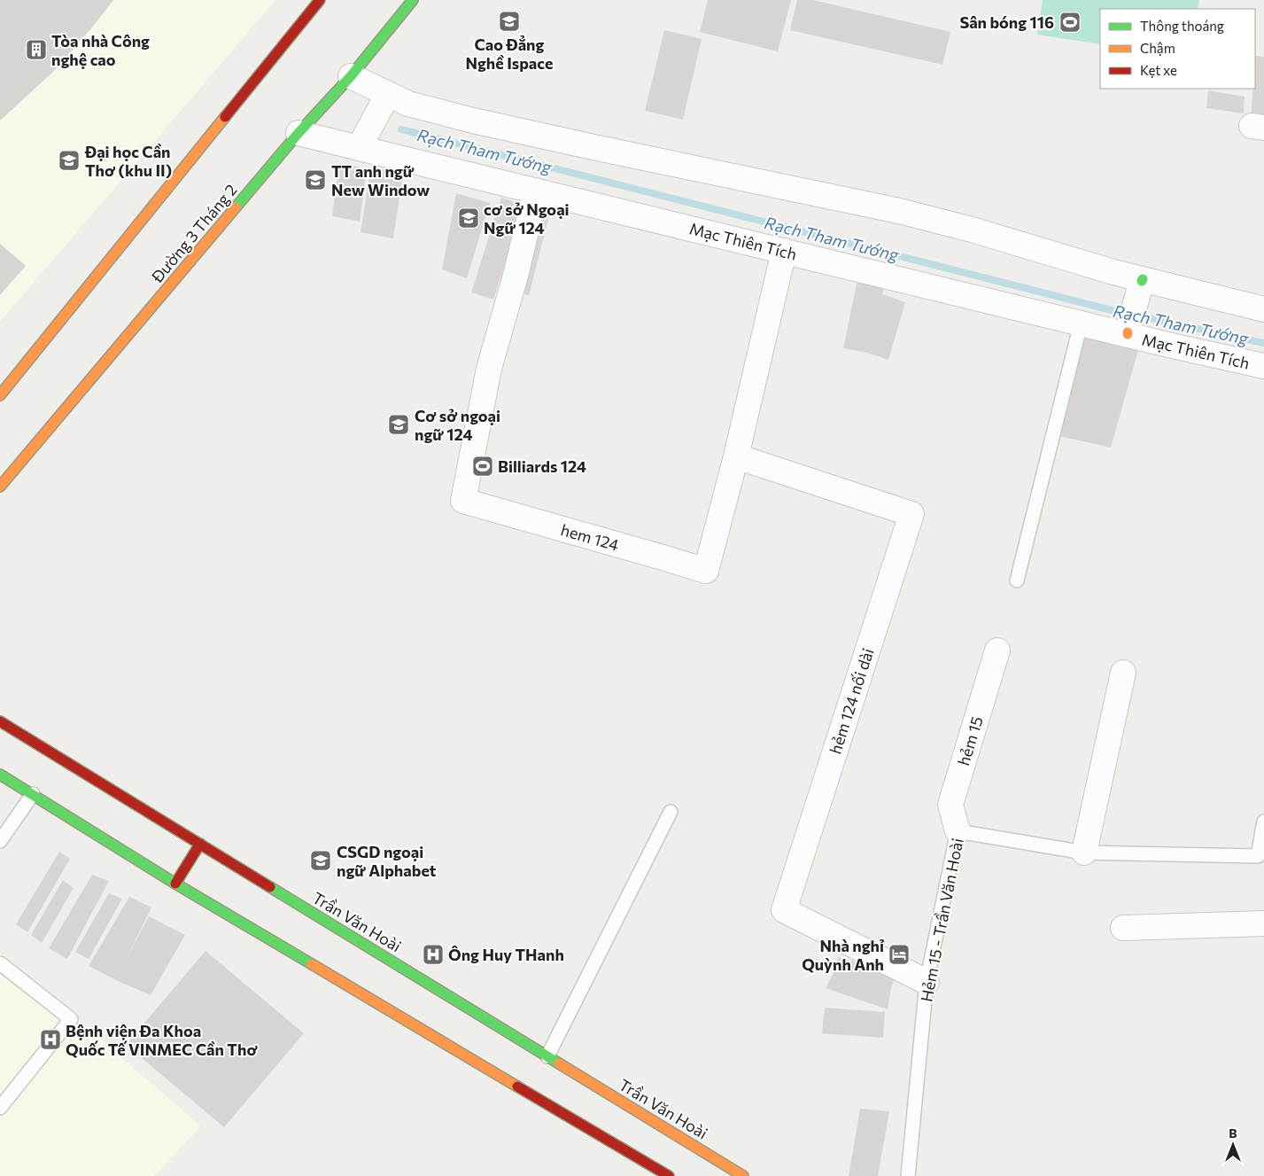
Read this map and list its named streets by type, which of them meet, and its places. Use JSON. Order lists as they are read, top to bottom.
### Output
{
  "streets": {
    "main road": ["Đường 3 Tháng 2", "Trần Văn Hoài"],
    "street": [
      "Mạc Thiên Tích",
      "hem 124",
      "hẻm 124 nối dài",
      "hẻm 15"
    ],
    "lane": ["Hẻm 15 - Trần Văn Hoài"]
  },
  "crossings": [
    ["Đường 3 Tháng 2", "Mạc Thiên Tích"],
    ["Mạc Thiên Tích", "hem 124"],
    ["hem 124", "hẻm 124 nối dài"],
    ["hẻm 124 nối dài", "Hẻm 15 - Trần Văn Hoài"],
    ["hẻm 15", "Hẻm 15 - Trần Văn Hoài"]
  ],
  "water": ["Rạch Tham Tướng"],
  "places": {
    "school or university": [
      "Cao Đẳng Nghề Ispace",
      "Đại học Cần Thơ (khu II)",
      "TT anh ngữ New Window",
      "cơ sở Ngoại Ngữ 124",
      "Cơ sở ngoại ngữ 124",
      "CSGD ngoại ngữ Alphabet"
    ],
    "sports": ["Sân bóng 116", "Billiards 124"],
    "building": ["Tòa nhà Công nghệ cao"],
    "hospital": ["Ông Huy THanh", "Bệnh viện Đa Khoa Quốc Tế VINMEC Cần Thơ"],
    "hotel": ["Nhà nghỉ Quỳnh Anh"]
  },
  "legend": ["Thông thoáng", "Chậm", "Kẹt xe"],
  "north": "top"
}
